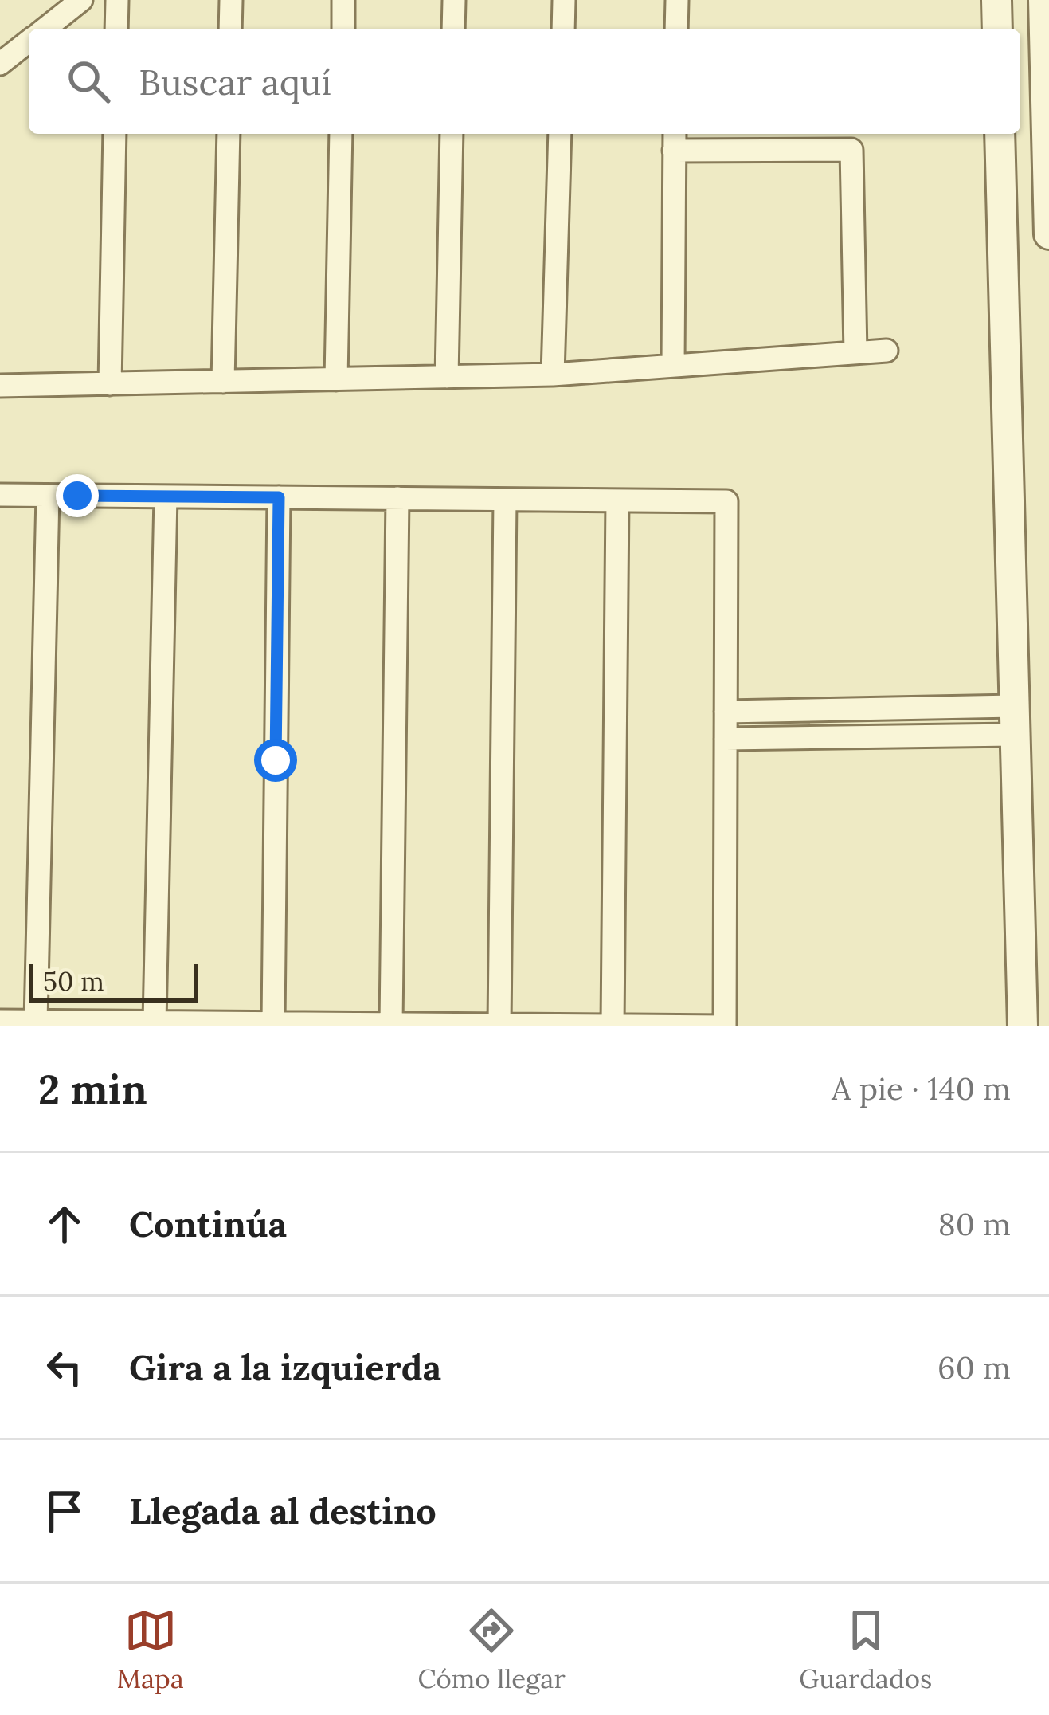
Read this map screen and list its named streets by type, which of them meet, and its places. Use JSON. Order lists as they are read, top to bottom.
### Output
{
  "scale_bar": "50 m",
  "page": {
    "search": "Buscar aquí",
    "scale": "50 m",
    "heading": ["2 min", "A pie · 140 m"],
    "list": [
      ["Continúa", "80 m"],
      ["Gira a la izquierda", "60 m"],
      "Llegada al destino"
    ],
    "nav": ["Mapa", "Cómo llegar", "Guardados"]
  }
}
